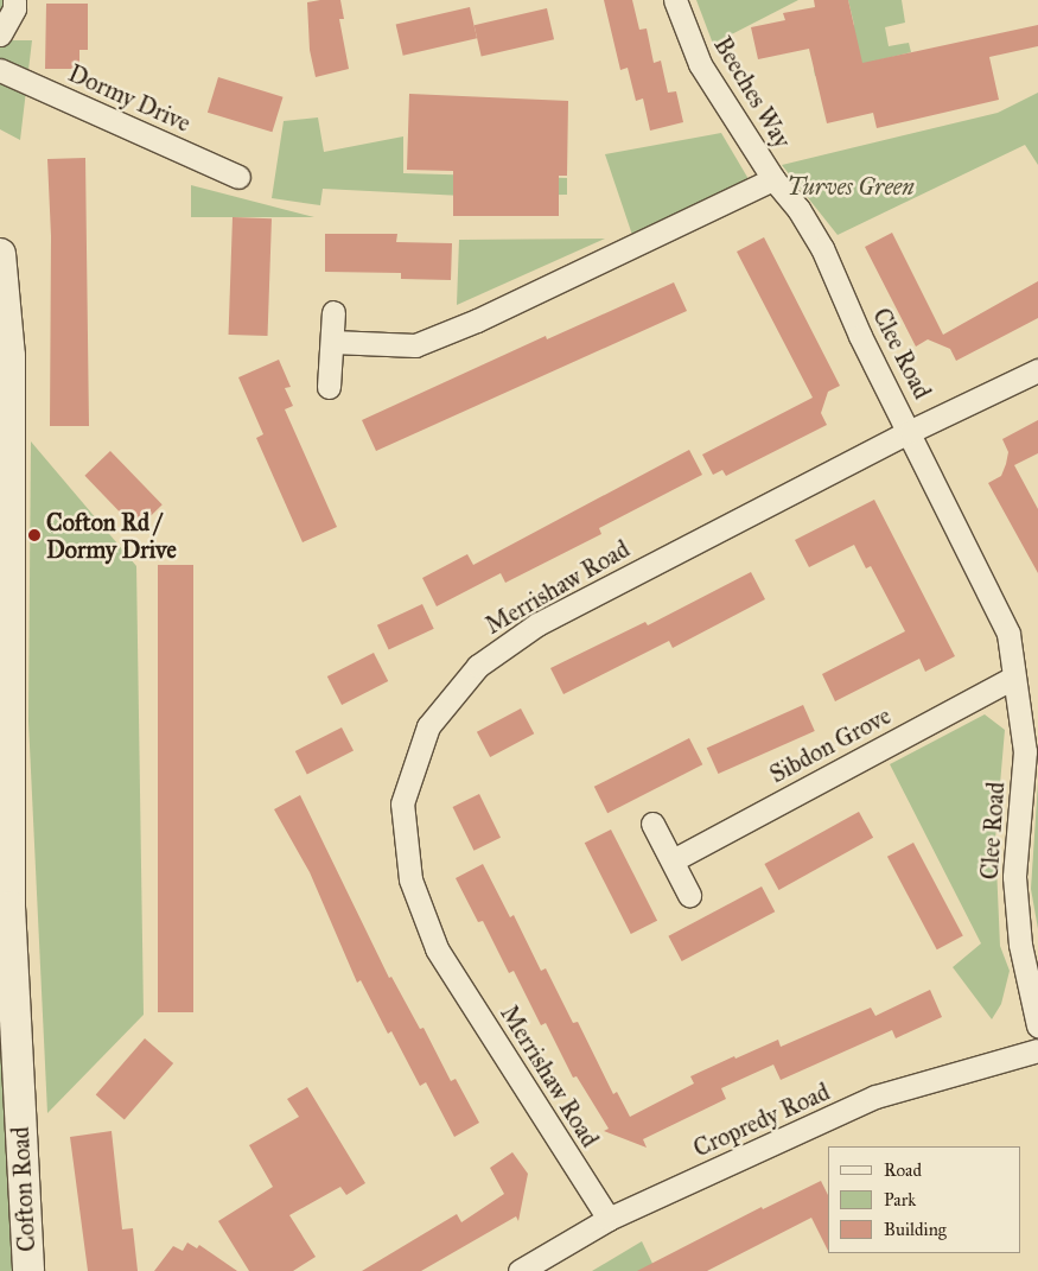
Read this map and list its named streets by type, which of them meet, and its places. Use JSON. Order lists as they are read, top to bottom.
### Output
{
  "streets": {
    "street": [
      "Beeches Way",
      "Dormy Drive",
      "Clee Road",
      "Merrishaw Road",
      "Sibdon Grove",
      "Cropredy Road",
      "Cofton Road"
    ]
  },
  "crossings": [
    ["Beeches Way", "Clee Road"],
    ["Clee Road", "Merrishaw Road"],
    ["Clee Road", "Sibdon Grove"],
    ["Merrishaw Road", "Cropredy Road"]
  ],
  "parks": ["Turves Green"],
  "places": ["Cofton Rd / Dormy Drive"],
  "legend": ["Road", "Park", "Building"]
}
